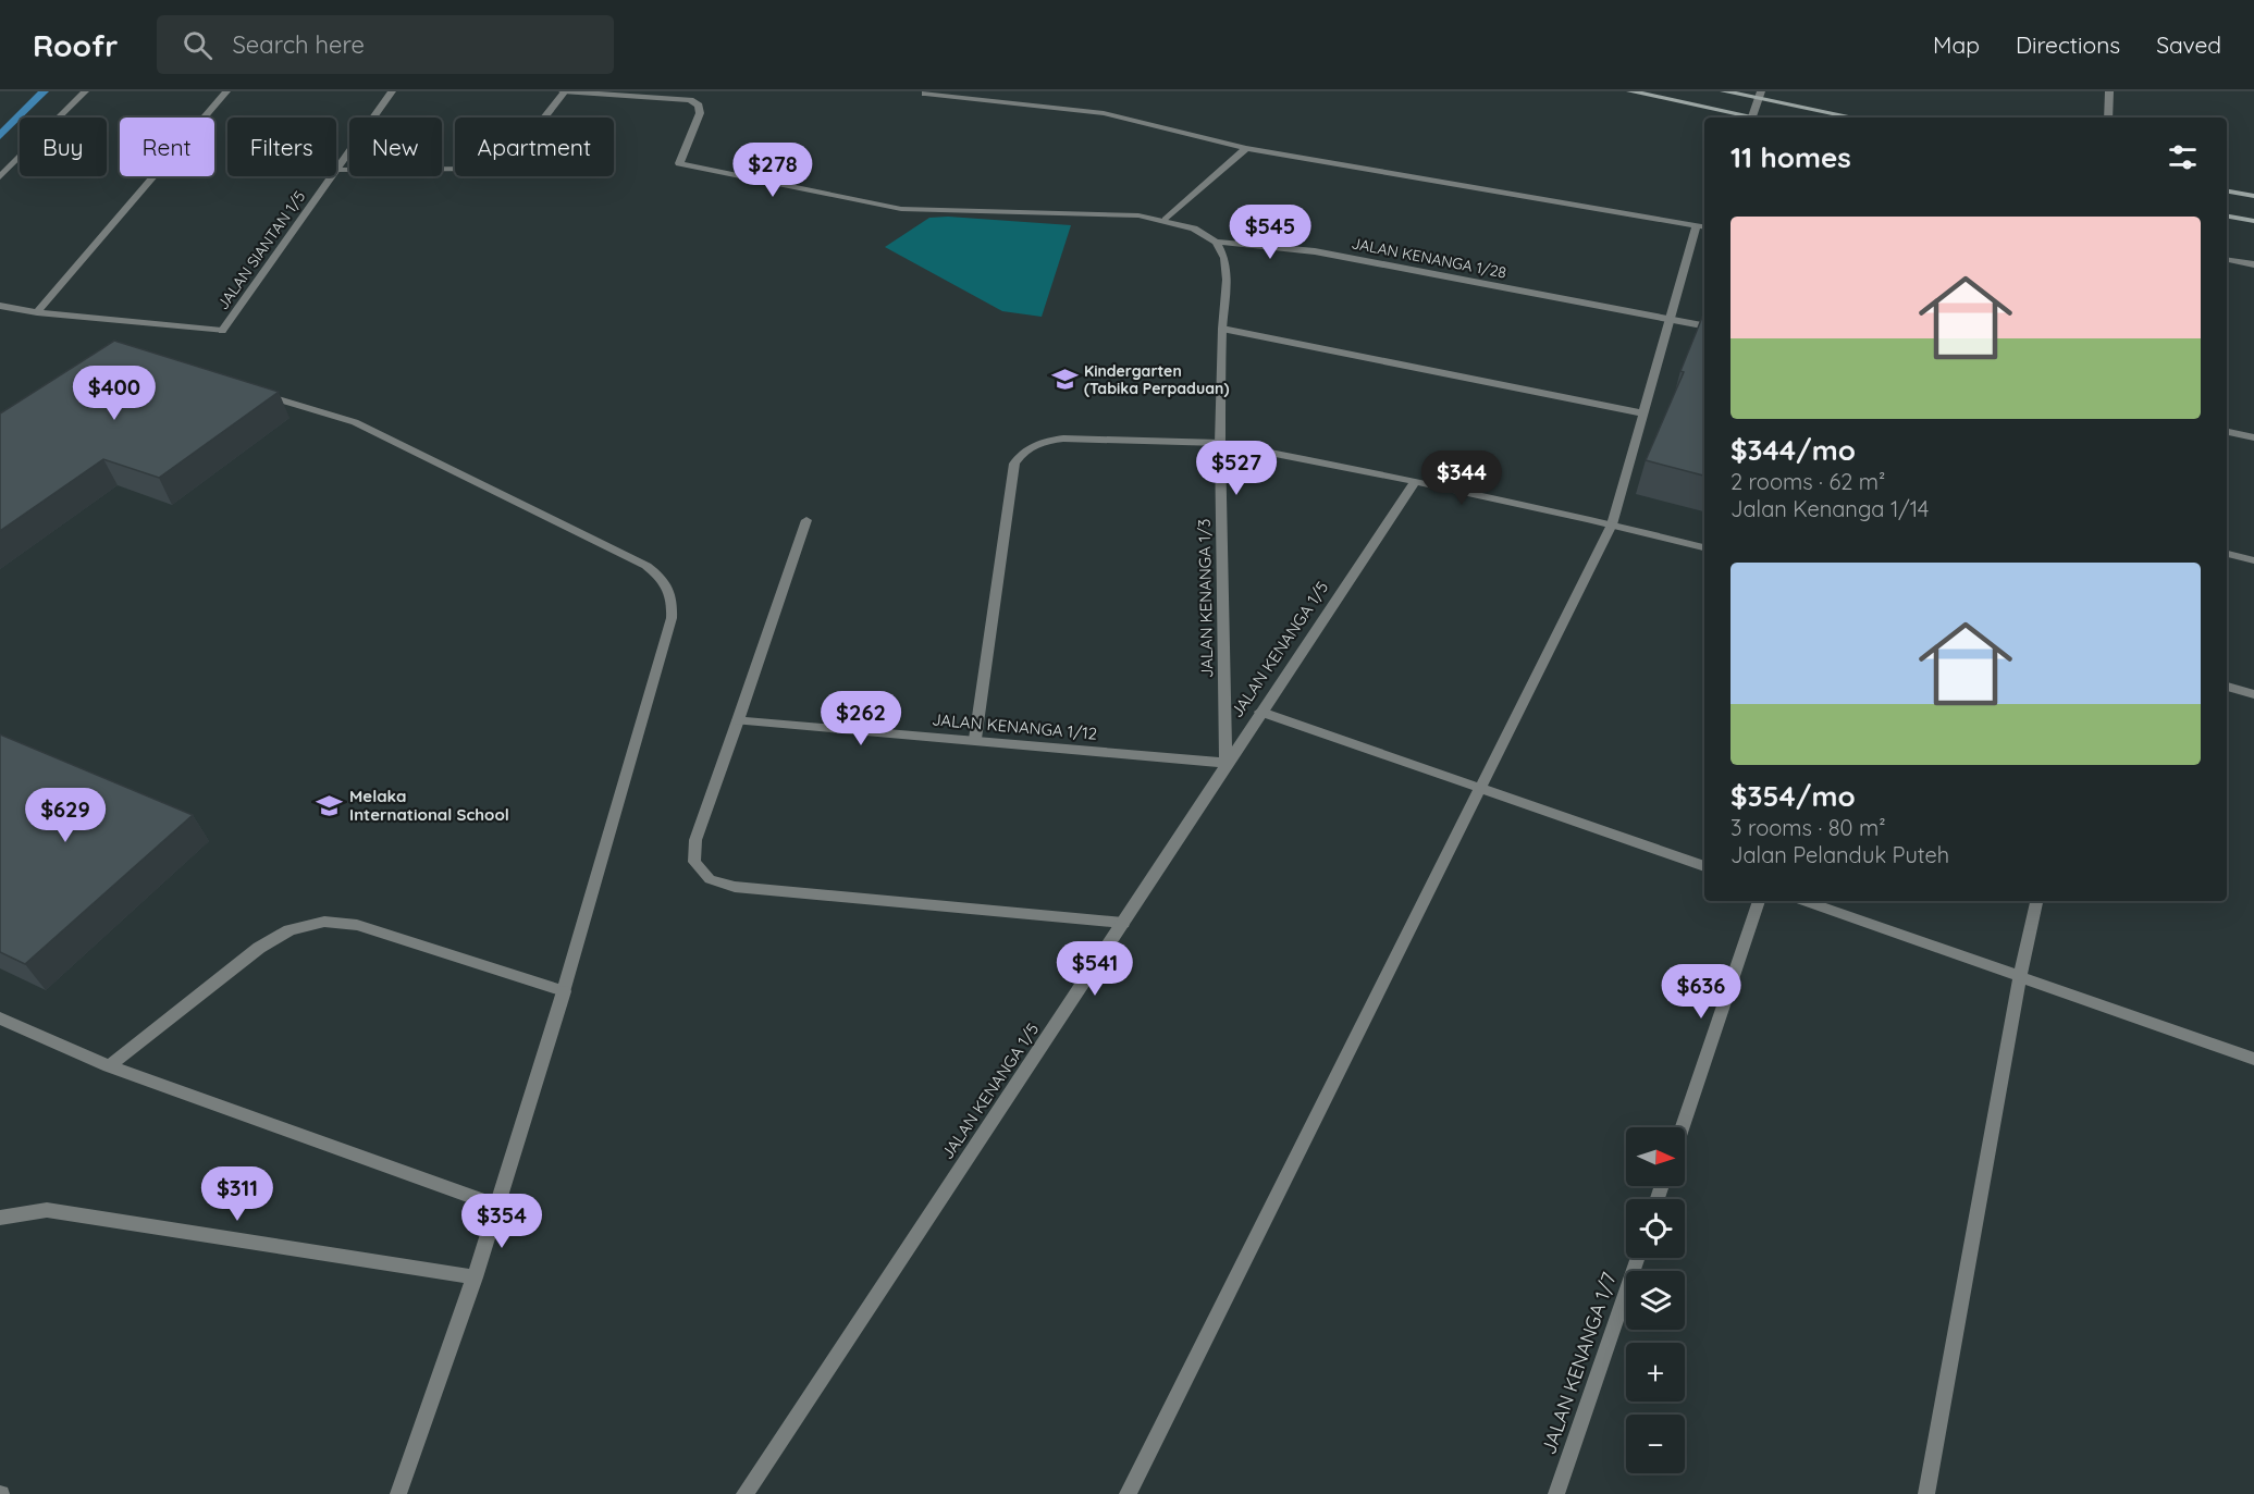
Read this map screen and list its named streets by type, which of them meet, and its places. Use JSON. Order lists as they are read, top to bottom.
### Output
{
  "streets": {
    "street": [
      "JALAN SIANTAN 1/5",
      "JALAN KENANGA 1/28",
      "JALAN KENANGA 1/3",
      "JALAN KENANGA 1/5",
      "JALAN KENANGA 1/12",
      "JALAN KENANGA 1/7"
    ]
  },
  "crossings": [
    ["JALAN KENANGA 1/28", "JALAN KENANGA 1/3"],
    ["JALAN KENANGA 1/3", "JALAN KENANGA 1/5"],
    ["JALAN KENANGA 1/3", "JALAN KENANGA 1/12"],
    ["JALAN KENANGA 1/5", "JALAN KENANGA 1/12"]
  ],
  "places": {
    "school or university": ["Kindergarten (Tabika Perpaduan)", "Melaka International School"]
  },
  "north": "right",
  "page": {
    "header": "Roofr",
    "search": "Search here",
    "nav": ["Map", "Directions", "Saved"],
    "chip": [
      "Buy",
      "Rent",
      "Filters",
      "New",
      "Apartment"
    ],
    "heading": "11 homes",
    "price": [
      "$278",
      "$545",
      "$400",
      "$527",
      "$344",
      "$262",
      "$629",
      "$541",
      "$636",
      "$311",
      "$354"
    ],
    "list": [
      {
        "name": "$344/mo",
        "note": "2 rooms · 62 m² · Jalan Kenanga 1/14"
      },
      {
        "name": "$354/mo",
        "note": "3 rooms · 80 m² · Jalan Pelanduk Puteh"
      }
    ],
    "map_buttons": ["+", "−"]
  }
}
